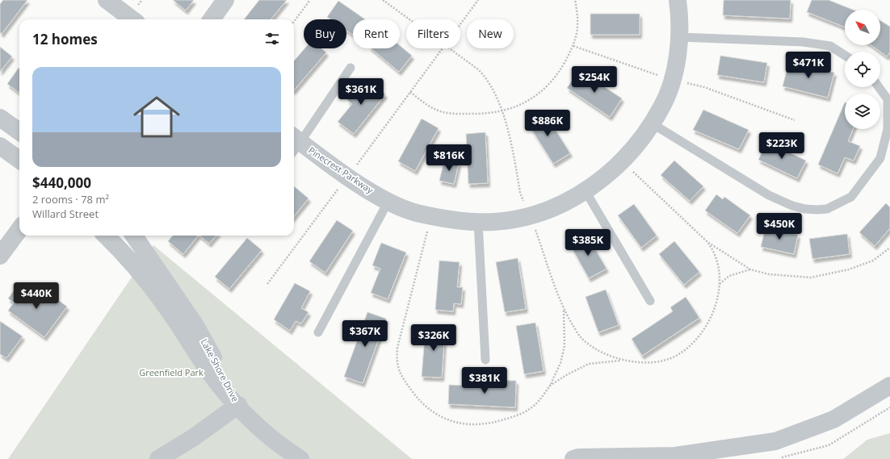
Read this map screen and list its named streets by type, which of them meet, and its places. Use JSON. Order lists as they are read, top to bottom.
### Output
{
  "streets": {
    "street": ["Pinecrest Parkway", "Lake Shore Drive"]
  },
  "parks": ["Greenfield Park"],
  "north": "top left",
  "page": {
    "chip": [
      "Buy",
      "Rent",
      "Filters",
      "New"
    ],
    "heading": "12 homes",
    "price": [
      "$471K",
      "$254K",
      "$361K",
      "$886K",
      "$223K",
      "$816K",
      "$450K",
      "$385K",
      "$440K",
      "$367K",
      "$326K",
      "$381K"
    ],
    "list": [
      {
        "name": "$440,000",
        "note": "2 rooms · 78 m² · Willard Street"
      }
    ]
  }
}
